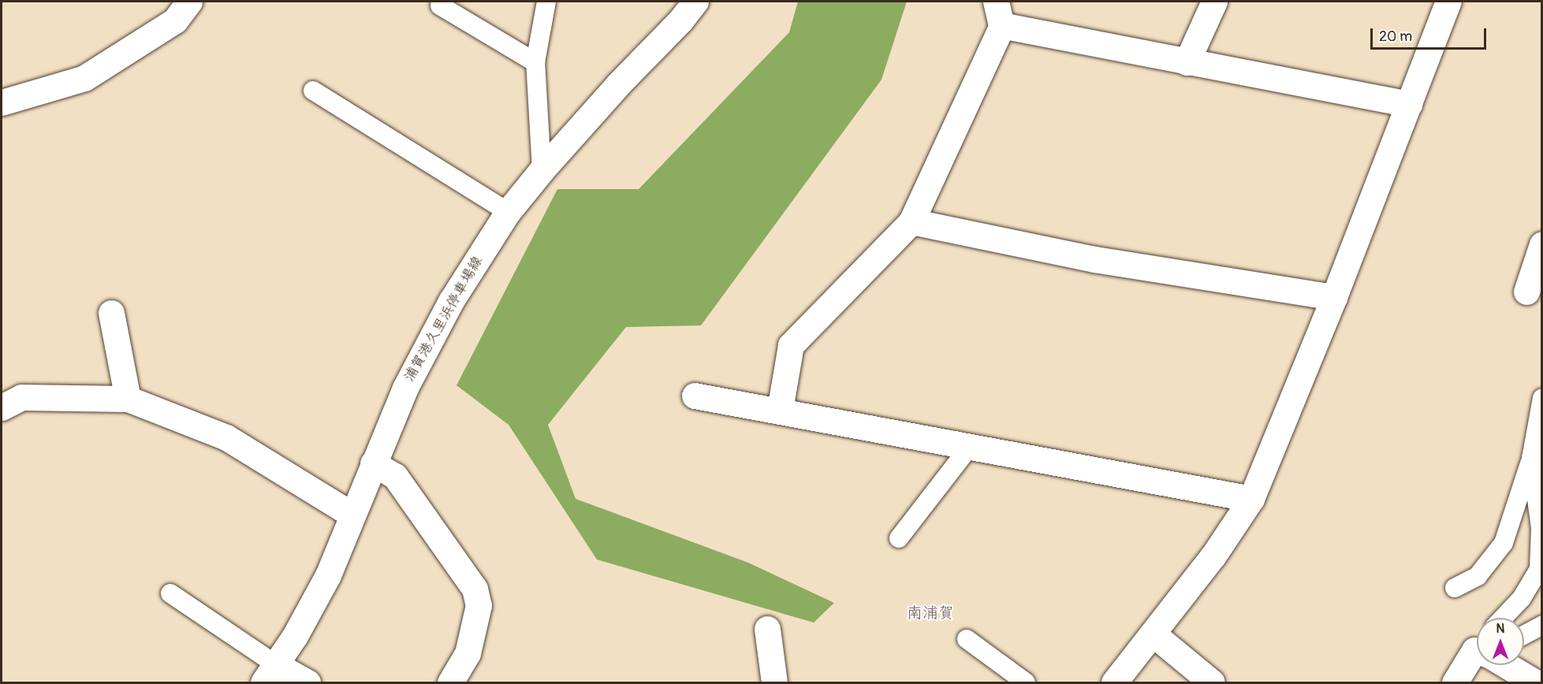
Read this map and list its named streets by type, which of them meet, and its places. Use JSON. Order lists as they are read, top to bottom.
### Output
{
  "streets": {
    "street": ["浦賀港久里浜停車場線"]
  },
  "districts": ["南浦賀"],
  "scale_bar": "20 m",
  "north": "top"
}
